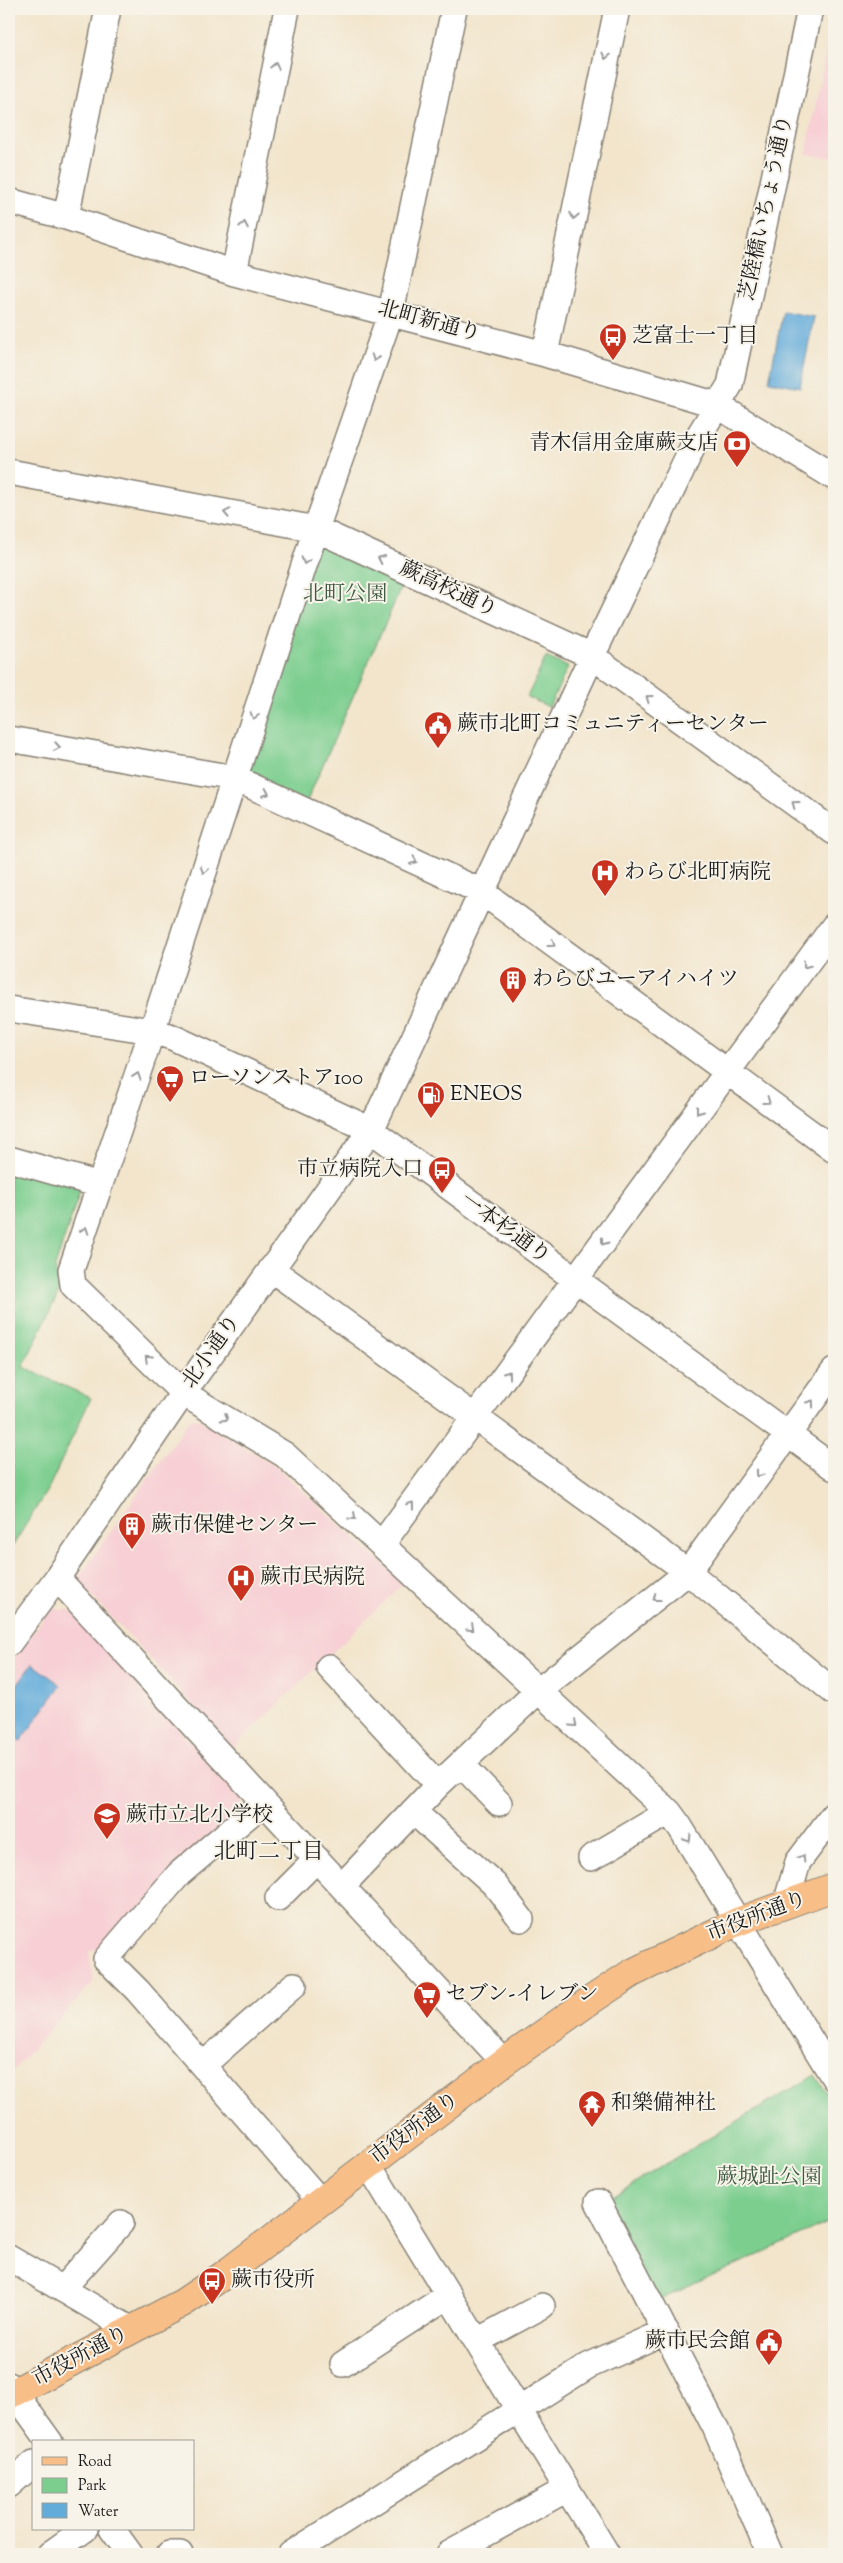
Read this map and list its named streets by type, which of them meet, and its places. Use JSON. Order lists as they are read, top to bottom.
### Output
{
  "streets": {
    "main road": ["市役所通り"],
    "street": [
      "芝陸橋いちょう通り",
      "北町新通り",
      "蕨高校通り",
      "一本杉通り",
      "北小通り"
    ]
  },
  "crossings": [
    ["芝陸橋いちょう通り", "北町新通り"],
    ["芝陸橋いちょう通り", "蕨高校通り"],
    ["芝陸橋いちょう通り", "北小通り"],
    ["蕨高校通り", "北小通り"],
    ["一本杉通り", "北小通り"]
  ],
  "one_way": ["蕨高校通り"],
  "districts": ["北町二丁目"],
  "parks": ["北町公園", "蕨城趾公園"],
  "places": {
    "bus stop": ["芝富士一丁目", "市立病院入口", "蕨市役所"],
    "bank": ["青木信用金庫蕨支店"],
    "public building": ["蕨市北町コミュニティーセンター", "蕨市民会館"],
    "hospital": ["わらび北町病院", "蕨市民病院"],
    "building": ["わらびユーアイハイツ", "蕨市保健センター"],
    "supermarket": ["ローソンストア100", "セブン-イレブン"],
    "fuel station": ["ENEOS"],
    "school or university": ["蕨市立北小学校"],
    "temple": ["和樂備神社"]
  },
  "legend": ["Road", "Park", "Water"]
}
